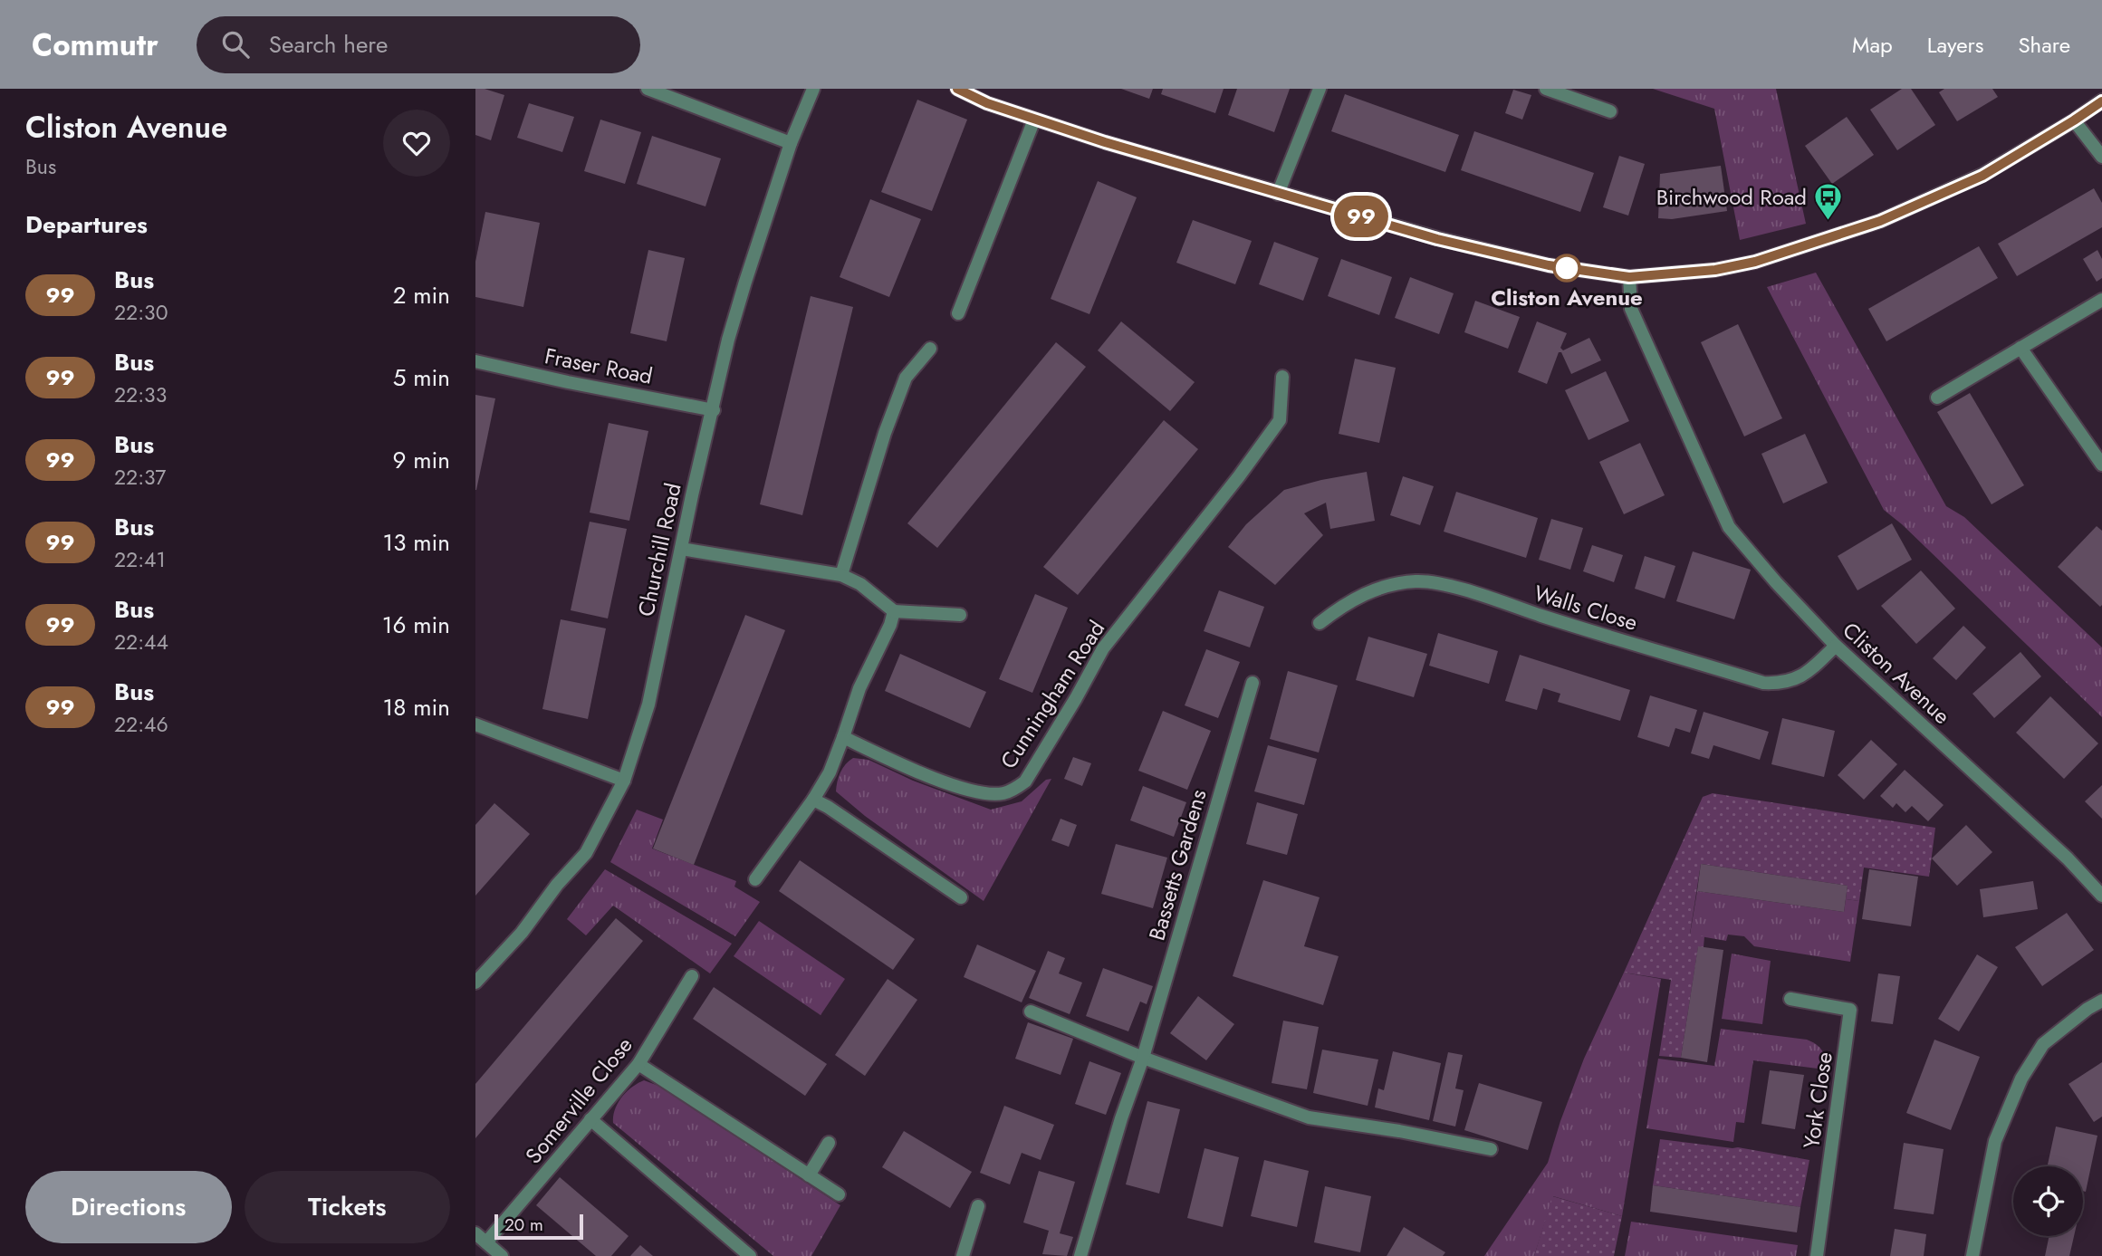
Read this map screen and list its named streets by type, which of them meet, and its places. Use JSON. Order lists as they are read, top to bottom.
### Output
{
  "streets": {
    "street": [
      "Fraser Road",
      "Churchill Road",
      "Walls Close",
      "Cliston Avenue",
      "Cunningham Road",
      "Bassetts Gardens",
      "Somerville Close",
      "York Close"
    ]
  },
  "crossings": [
    ["Fraser Road", "Churchill Road"],
    ["Walls Close", "Cliston Avenue"]
  ],
  "places": {
    "bus stop": ["Birchwood Road"],
    "other": ["Cliston Avenue"]
  },
  "lines": ["bus line 99"],
  "scale_bar": "20 m",
  "page": {
    "header": "Commutr",
    "search": "Search here",
    "nav": ["Map", "Layers", "Share"],
    "heading": [
      ["Cliston Avenue", "Bus"],
      "Departures"
    ],
    "on_map": "99",
    "list": [
      {
        "mark": "99",
        "name": "Bus",
        "note": "22:30",
        "value": "2 min"
      },
      {
        "mark": "99",
        "name": "Bus",
        "note": "22:33",
        "value": "5 min"
      },
      {
        "mark": "99",
        "name": "Bus",
        "note": "22:37",
        "value": "9 min"
      },
      {
        "mark": "99",
        "name": "Bus",
        "note": "22:41",
        "value": "13 min"
      },
      {
        "mark": "99",
        "name": "Bus",
        "note": "22:44",
        "value": "16 min"
      },
      {
        "mark": "99",
        "name": "Bus",
        "note": "22:46",
        "value": "18 min"
      }
    ],
    "buttons": ["Directions", "Tickets"],
    "scale": "20 m"
  }
}
